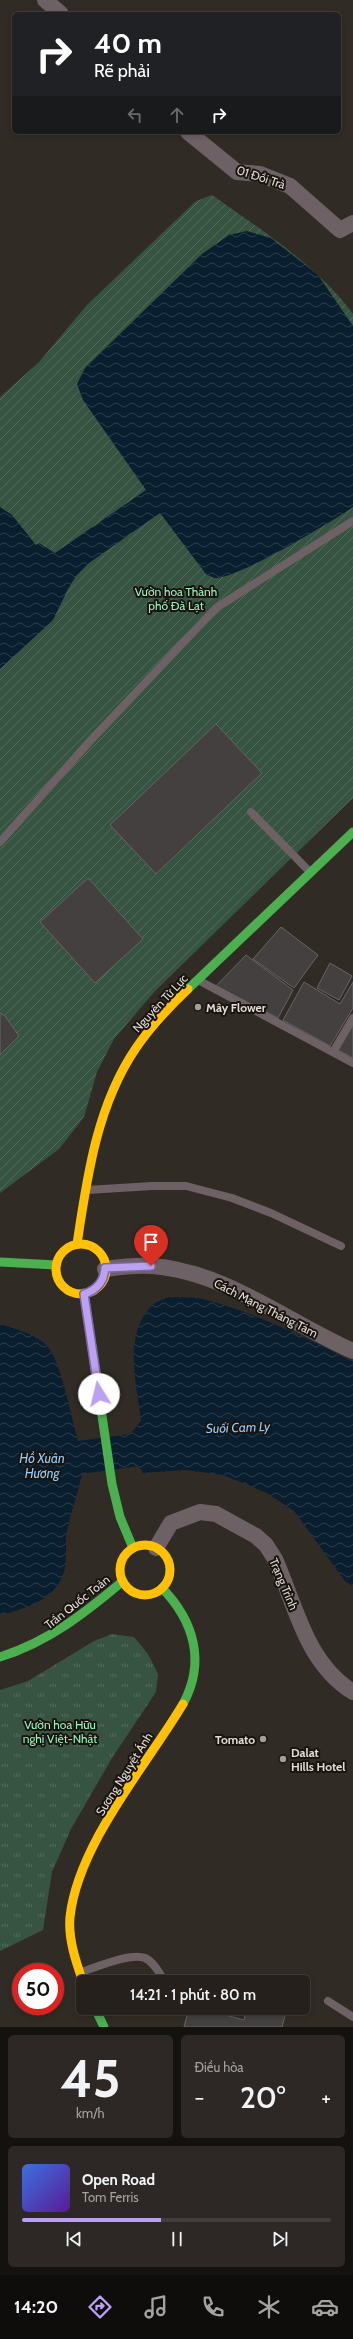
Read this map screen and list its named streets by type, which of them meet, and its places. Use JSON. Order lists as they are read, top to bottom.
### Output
{
  "streets": {
    "main road": ["Nguyên Tử Lực", "Trần Quốc Toản", "Sương Nguyệt Ánh"],
    "street": ["01 Đồi Trà", "Cách Mạng Tháng Tám", "Trạng Trình"]
  },
  "crossings": [
    ["Nguyên Tử Lực", "Cách Mạng Tháng Tám"],
    ["Trạng Trình", "Trần Quốc Toản"],
    ["Trạng Trình", "Sương Nguyệt Ánh"],
    ["Trần Quốc Toản", "Sương Nguyệt Ánh"]
  ],
  "water": ["Suối Cam Ly", "Hồ Xuân Hương"],
  "parks": ["Vườn hoa Thành phố Đà Lạt", "Vườn hoa Hữu nghị Việt-Nhật"],
  "places": ["Mây Flower", "Tomato", "Dalat Hills Hotel"],
  "page": {
    "turn": ["40 m", "Rẽ phải"],
    "limit": "50",
    "trip": "14:21 · 1 phút · 80 m",
    "tile": [
      ["45", "km/h"],
      "Điều hòa"
    ],
    "heat": ["−", "20°", "+"],
    "song": ["Open Road", "Tom Ferris"],
    "tabs": "14:20"
  }
}
